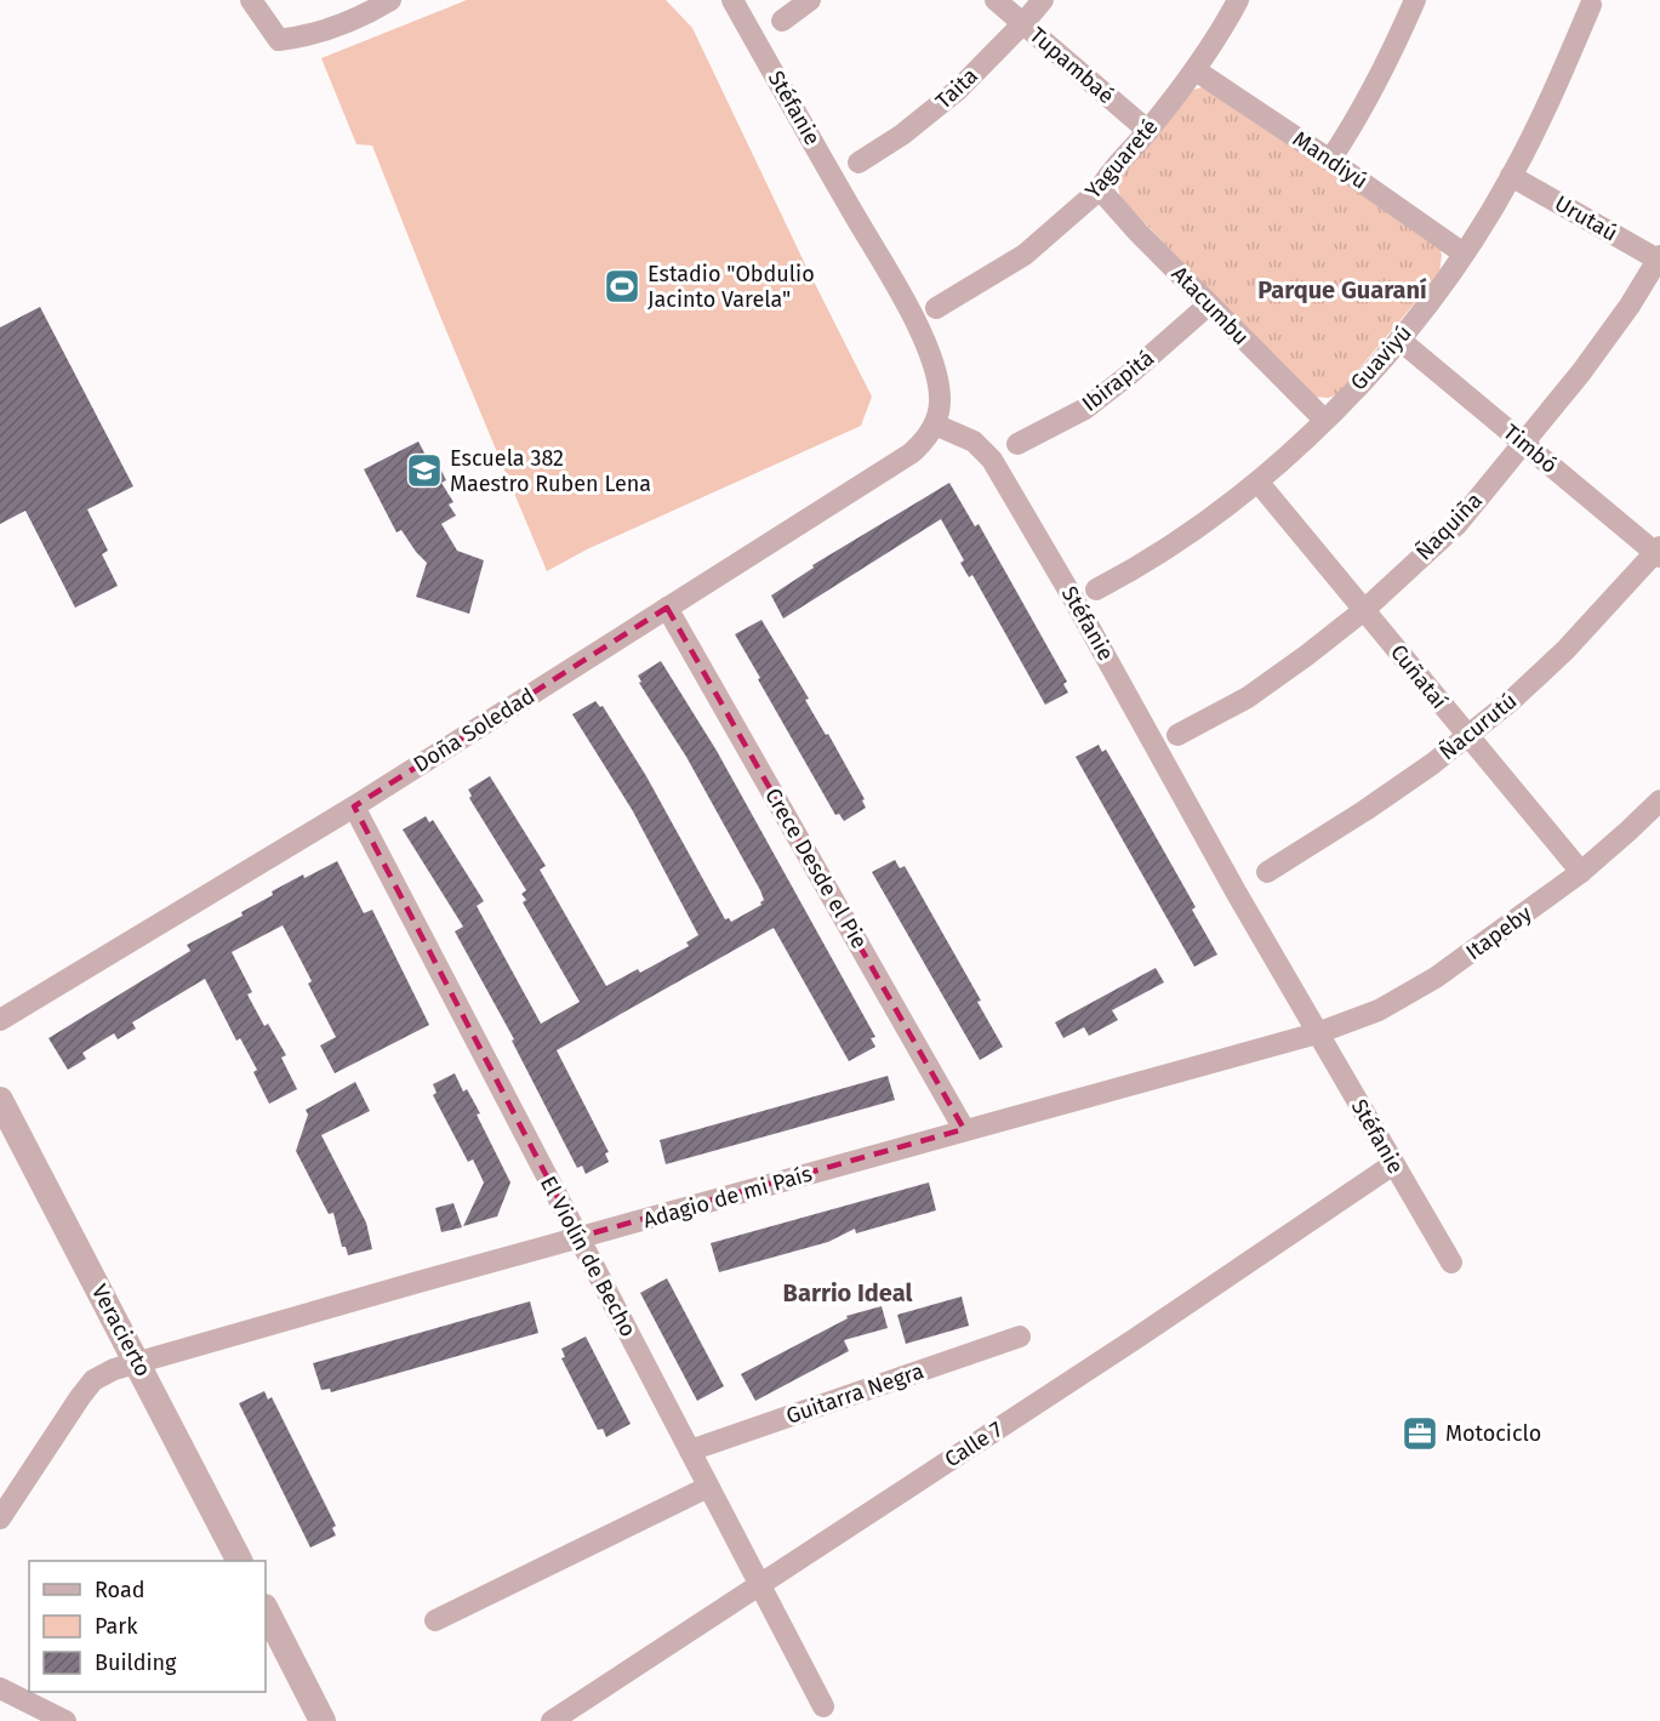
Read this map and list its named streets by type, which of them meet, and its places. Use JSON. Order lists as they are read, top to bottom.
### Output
{
  "streets": {
    "street": [
      "Tupambaé",
      "Taita",
      "Stéfanie",
      "Yaguareté",
      "Mandiyú",
      "Urutaú",
      "Atacumbu",
      "Guaviyú",
      "Ibirapitá",
      "Timbó",
      "Ñaquiña",
      "Cuñataí",
      "Ñacurutú",
      "Doña Soledad",
      "Crece Desde el Pie",
      "Itapeby",
      "Adagio de mi País",
      "El Violín de Becho",
      "Veracierto",
      "Guitarra Negra",
      "Calle 7"
    ]
  },
  "crossings": [
    ["Tupambaé", "Taita"],
    ["Tupambaé", "Yaguareté"],
    ["Stéfanie", "Doña Soledad"],
    ["Stéfanie", "Itapeby"],
    ["Stéfanie", "Adagio de mi País"],
    ["Stéfanie", "Calle 7"],
    ["Yaguareté", "Mandiyú"],
    ["Yaguareté", "Atacumbu"],
    ["Mandiyú", "Guaviyú"],
    ["Urutaú", "Guaviyú"],
    ["Urutaú", "Ñaquiña"],
    ["Atacumbu", "Guaviyú"],
    ["Atacumbu", "Ibirapitá"],
    ["Guaviyú", "Timbó"],
    ["Guaviyú", "Cuñataí"],
    ["Timbó", "Ñaquiña"],
    ["Timbó", "Ñacurutú"],
    ["Ñaquiña", "Cuñataí"],
    ["Cuñataí", "Ñacurutú"],
    ["Cuñataí", "Itapeby"],
    ["Doña Soledad", "Crece Desde el Pie"],
    ["Doña Soledad", "El Violín de Becho"],
    ["Crece Desde el Pie", "Adagio de mi País"],
    ["Itapeby", "Adagio de mi País"],
    ["Adagio de mi País", "El Violín de Becho"],
    ["Adagio de mi País", "Veracierto"],
    ["El Violín de Becho", "Guitarra Negra"],
    ["El Violín de Becho", "Calle 7"]
  ],
  "districts": ["Parque Guaraní", "Barrio Ideal"],
  "places": {
    "sports": ["Estadio \"Obdulio Jacinto Varela\""],
    "school or university": ["Escuela 382 Maestro Ruben Lena"],
    "office": ["Motociclo"]
  },
  "legend": ["Road", "Park", "Building"]
}
